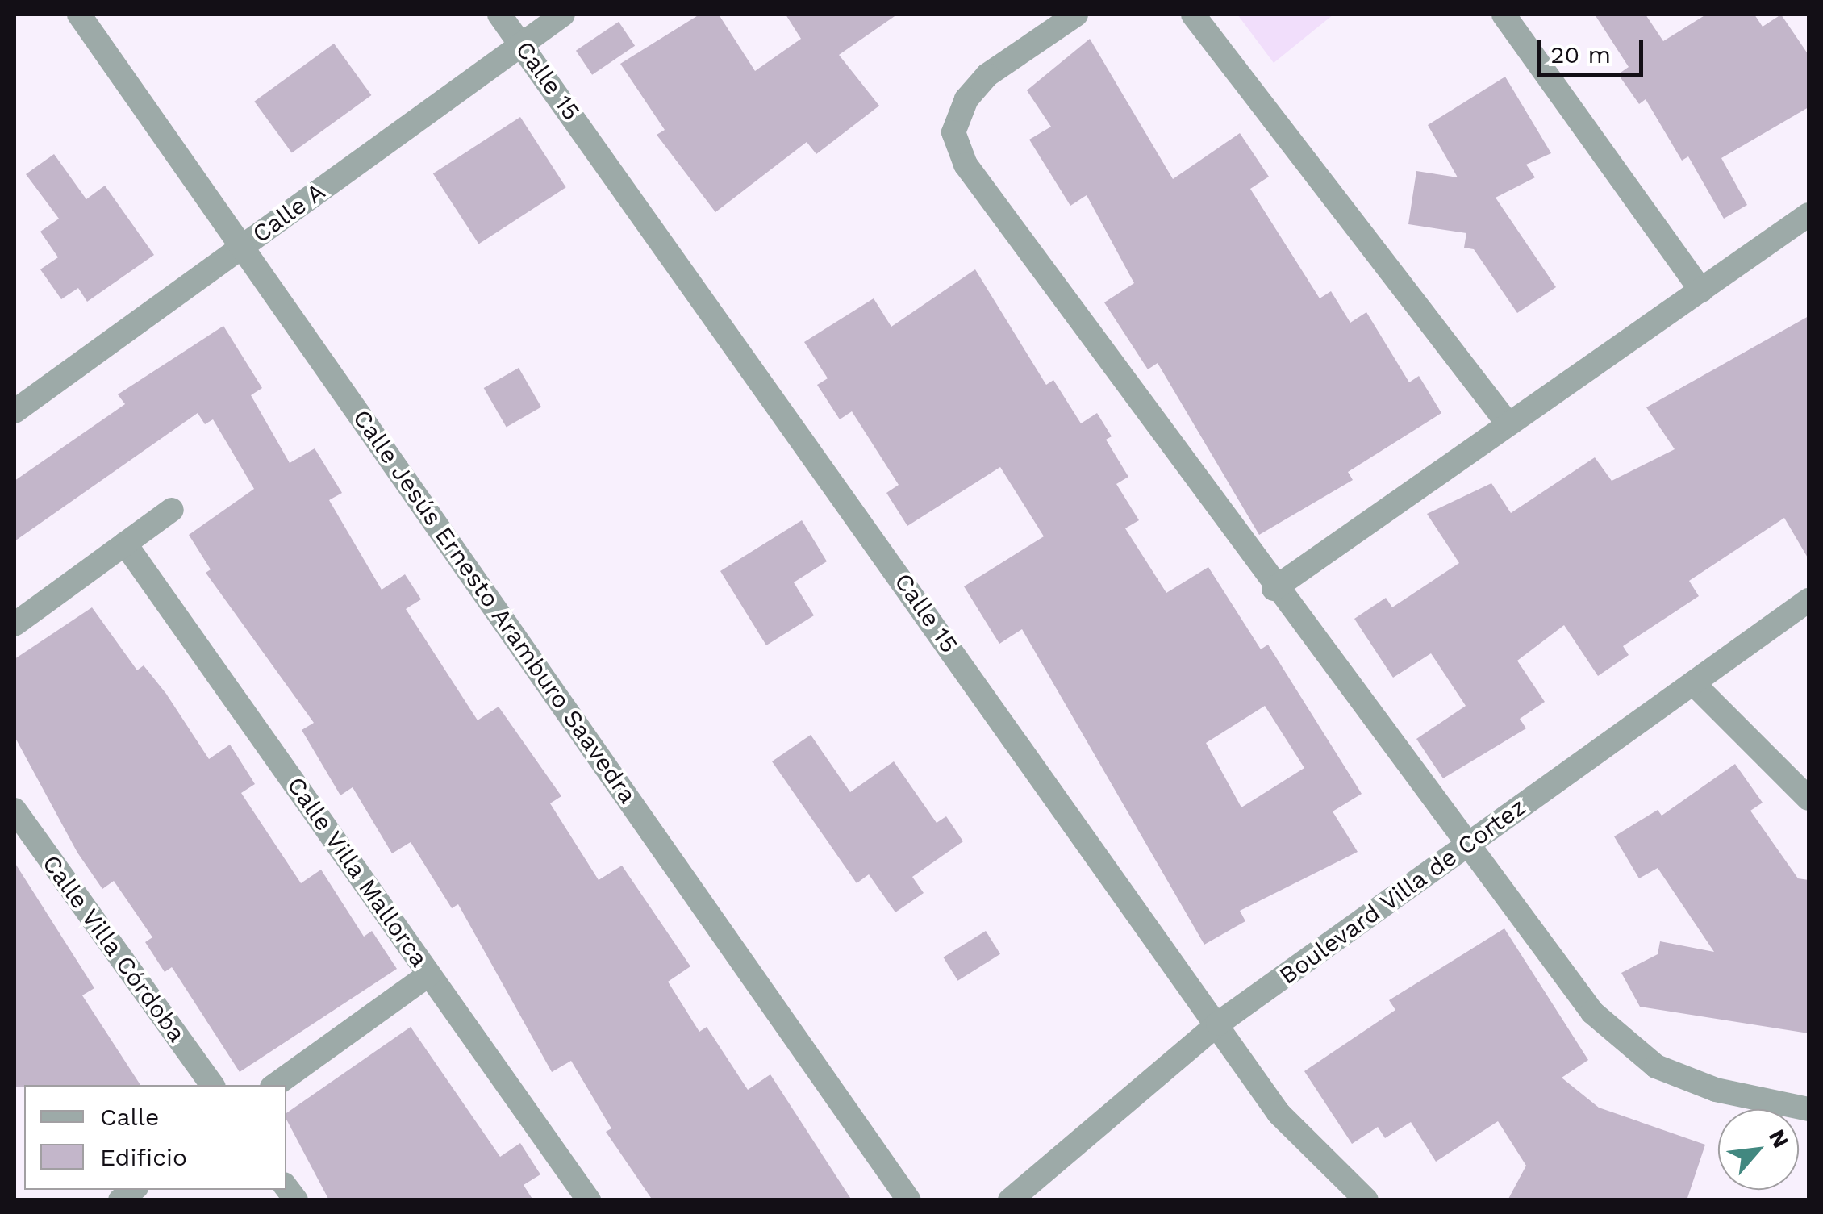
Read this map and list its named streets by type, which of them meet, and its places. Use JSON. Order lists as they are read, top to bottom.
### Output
{
  "streets": {
    "street": [
      "Calle 15",
      "Calle A",
      "Calle Jesús Ernesto Aramburo Saavedra",
      "Calle Villa Mallorca",
      "Boulevard Villa de Cortez",
      "Calle Villa Córdoba"
    ]
  },
  "crossings": [
    ["Calle 15", "Calle A"],
    ["Calle 15", "Boulevard Villa de Cortez"],
    ["Calle A", "Calle Jesús Ernesto Aramburo Saavedra"]
  ],
  "legend": ["Calle", "Edificio"],
  "scale_bar": "20 m",
  "north": "top right"
}
